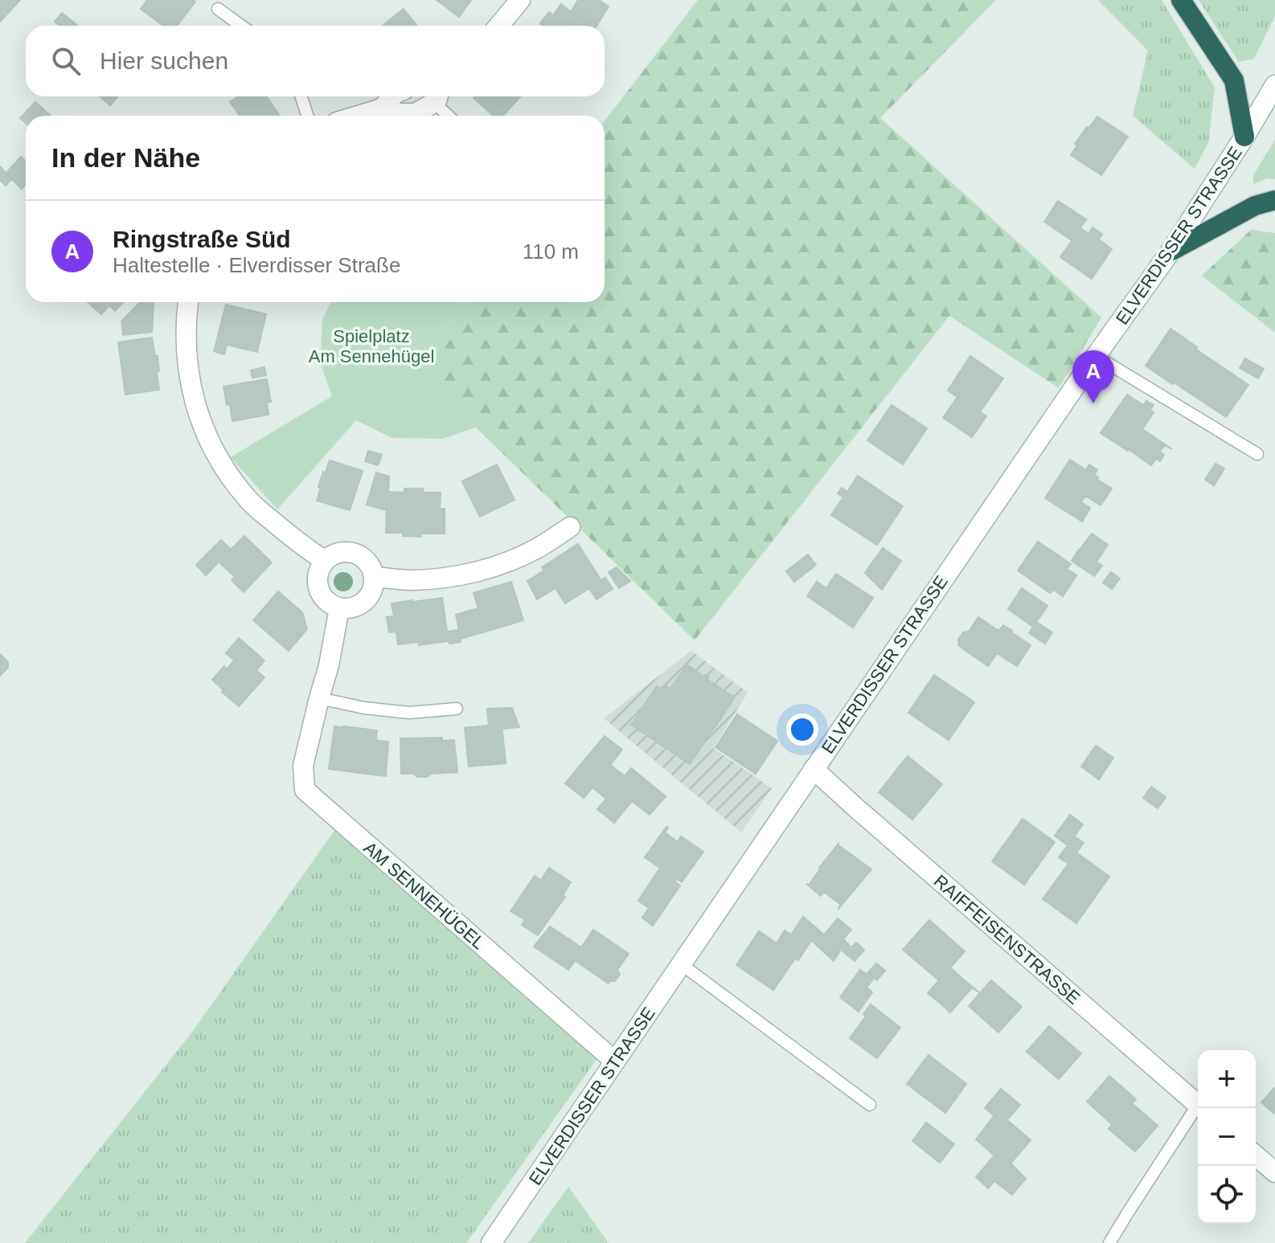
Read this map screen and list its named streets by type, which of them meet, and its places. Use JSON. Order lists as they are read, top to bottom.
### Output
{
  "streets": {
    "street": ["ELVERDISSER STRASSE", "AM SENNEHÜGEL", "RAIFFEISENSTRASSE"]
  },
  "crossings": [
    ["ELVERDISSER STRASSE", "AM SENNEHÜGEL"],
    ["ELVERDISSER STRASSE", "RAIFFEISENSTRASSE"]
  ],
  "parks": ["Spielplatz Am Sennehügel"],
  "page": {
    "search": "Hier suchen",
    "heading": "In der Nähe",
    "list": [
      {
        "mark": "A",
        "name": "Ringstraße Süd",
        "note": "Haltestelle · Elverdisser Straße",
        "value": "110 m"
      }
    ],
    "pins": "A",
    "map_buttons": ["+", "−"]
  }
}
